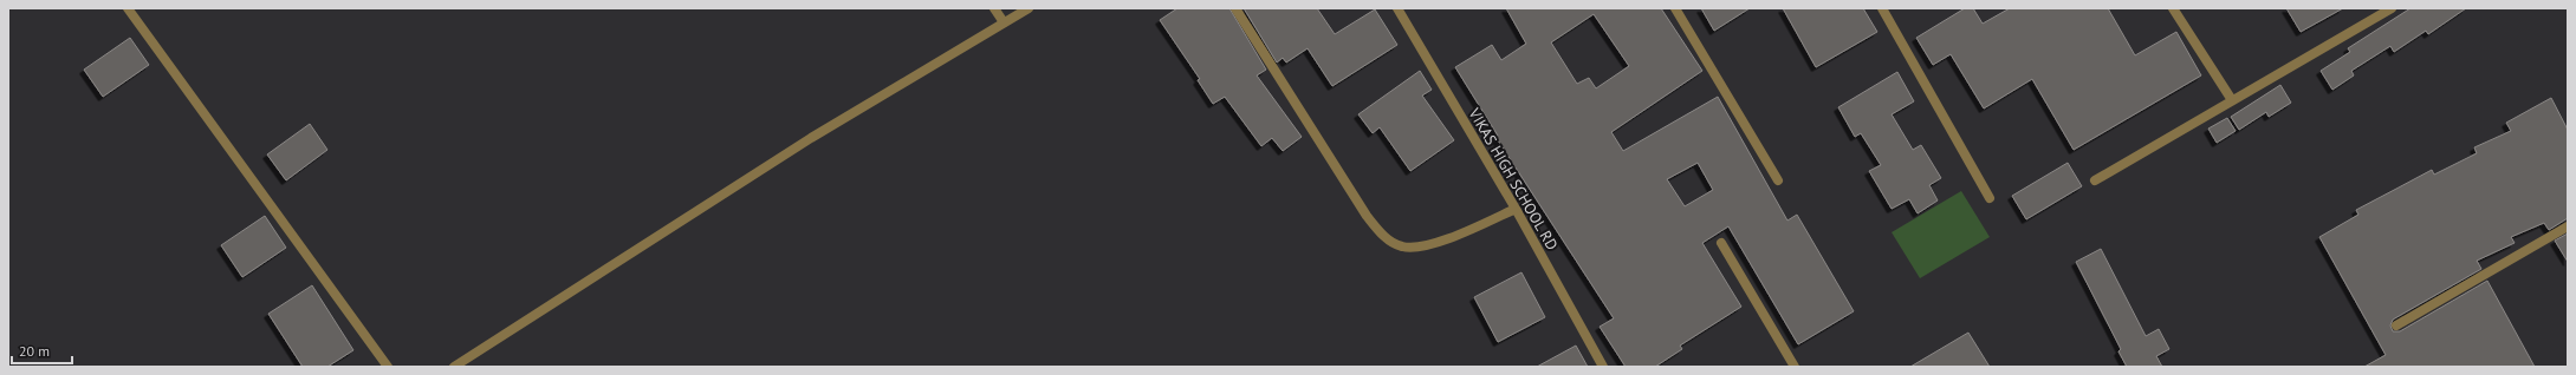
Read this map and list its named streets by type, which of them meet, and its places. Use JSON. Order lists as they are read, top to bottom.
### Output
{
  "streets": {
    "street": ["VIKAS HIGH SCHOOL RD"]
  },
  "scale_bar": "20 m"
}
